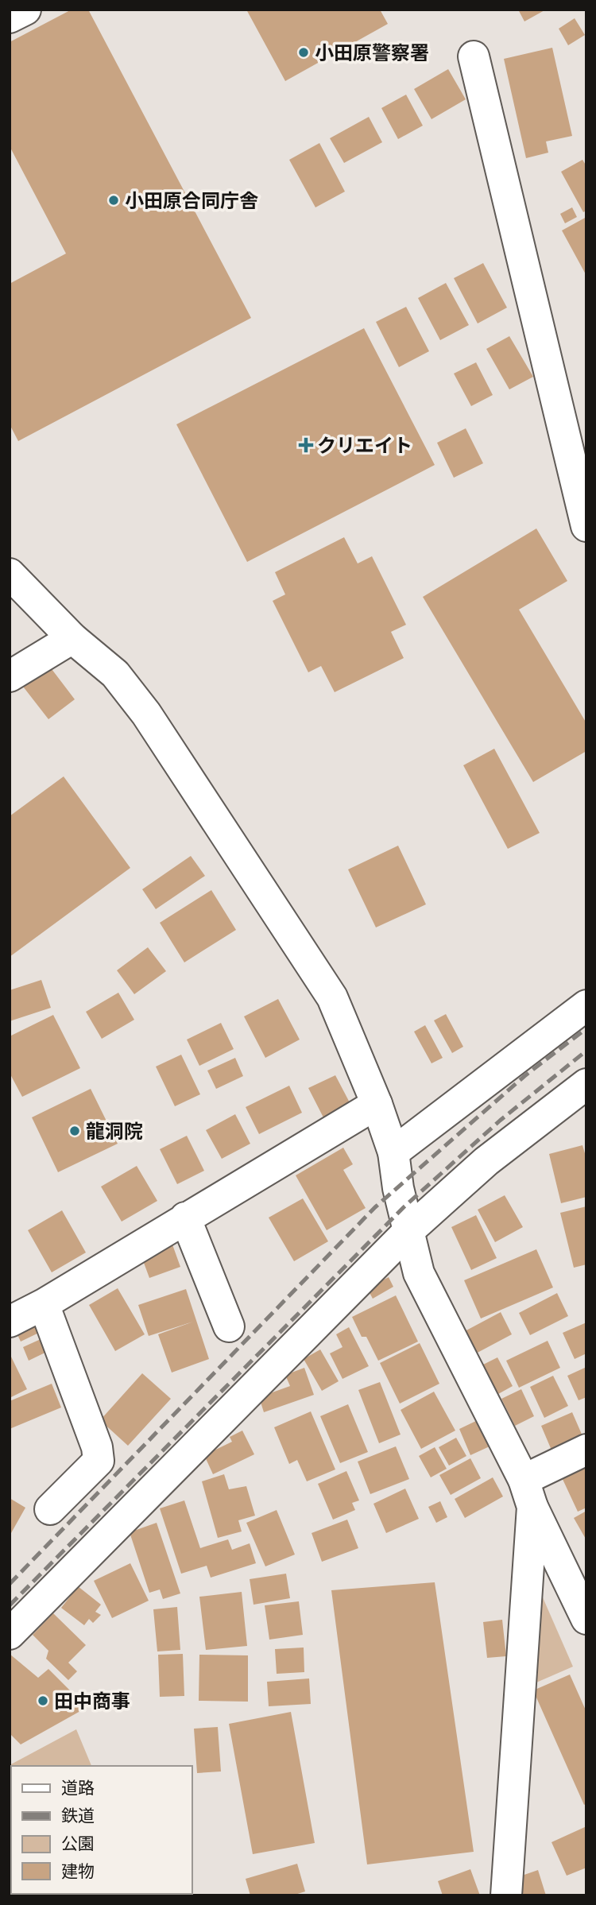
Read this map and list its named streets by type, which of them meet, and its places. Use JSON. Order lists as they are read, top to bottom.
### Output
{
  "places": {
    "other": [
      "小田原警察署",
      "小田原合同庁舎",
      "龍洞院",
      "田中商事"
    ],
    "health": ["クリエイト"]
  },
  "legend": [
    "道路",
    "鉄道",
    "公園",
    "建物"
  ]
}
